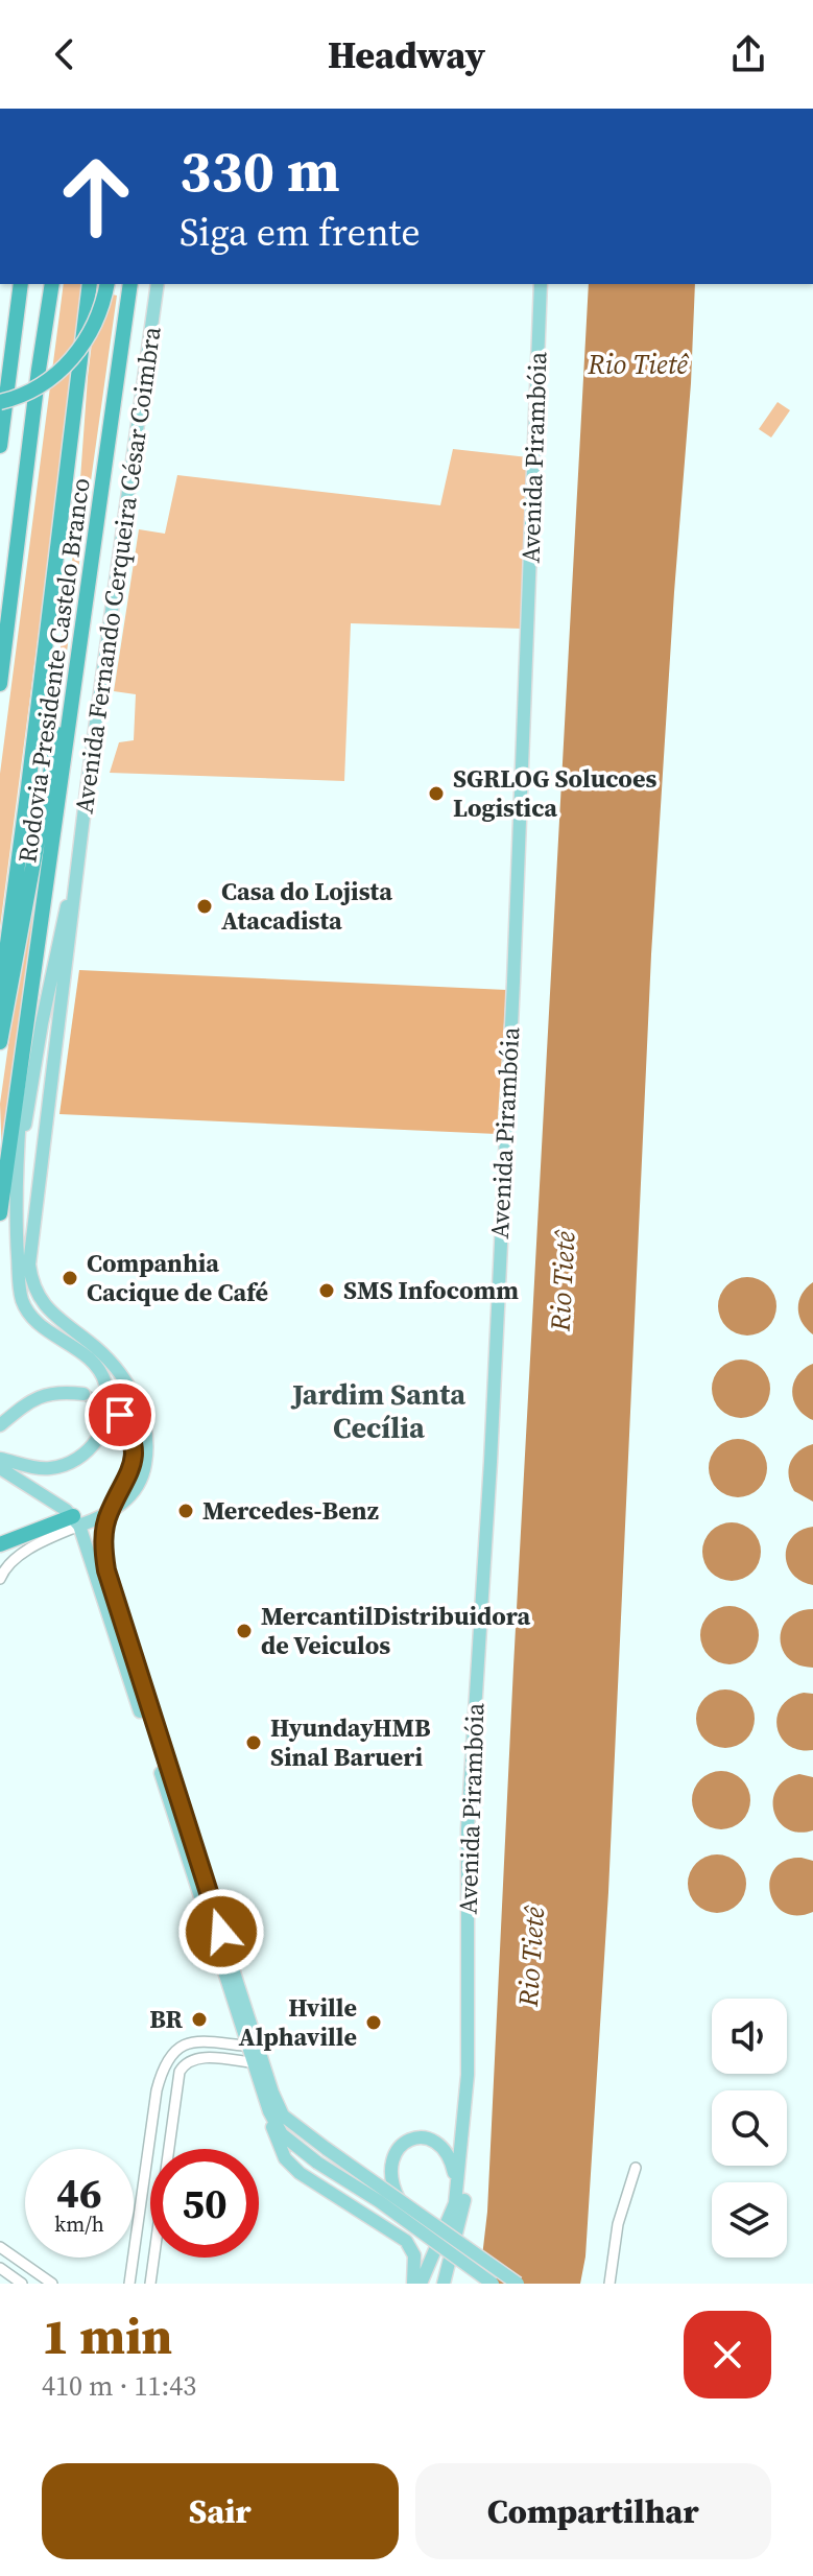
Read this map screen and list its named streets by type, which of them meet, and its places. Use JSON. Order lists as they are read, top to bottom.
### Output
{
  "streets": {
    "highway": ["Rodovia Presidente Castelo Branco"],
    "main road": ["Avenida Pirambóia", "Avenida Fernando Cerqueira César Coimbra"]
  },
  "districts": ["Jardim Santa Cecília"],
  "water": ["Rio Tietê"],
  "places": [
    "SGRLOG Solucoes Logistica",
    "Casa do Lojista Atacadista",
    "Companhia Cacique de Café",
    "SMS Infocomm",
    "Mercedes-Benz",
    "MercantilDistribuidora de Veiculos",
    "HyundayHMB Sinal Barueri",
    "BR",
    "Hville Alphaville"
  ],
  "page": {
    "header": "Headway",
    "turn": ["330 m", "Siga em frente"],
    "speed": "46 km/h",
    "limit": "50",
    "heading": ["1 min", "410 m · 11:43"],
    "buttons": ["Sair", "Compartilhar"]
  }
}
